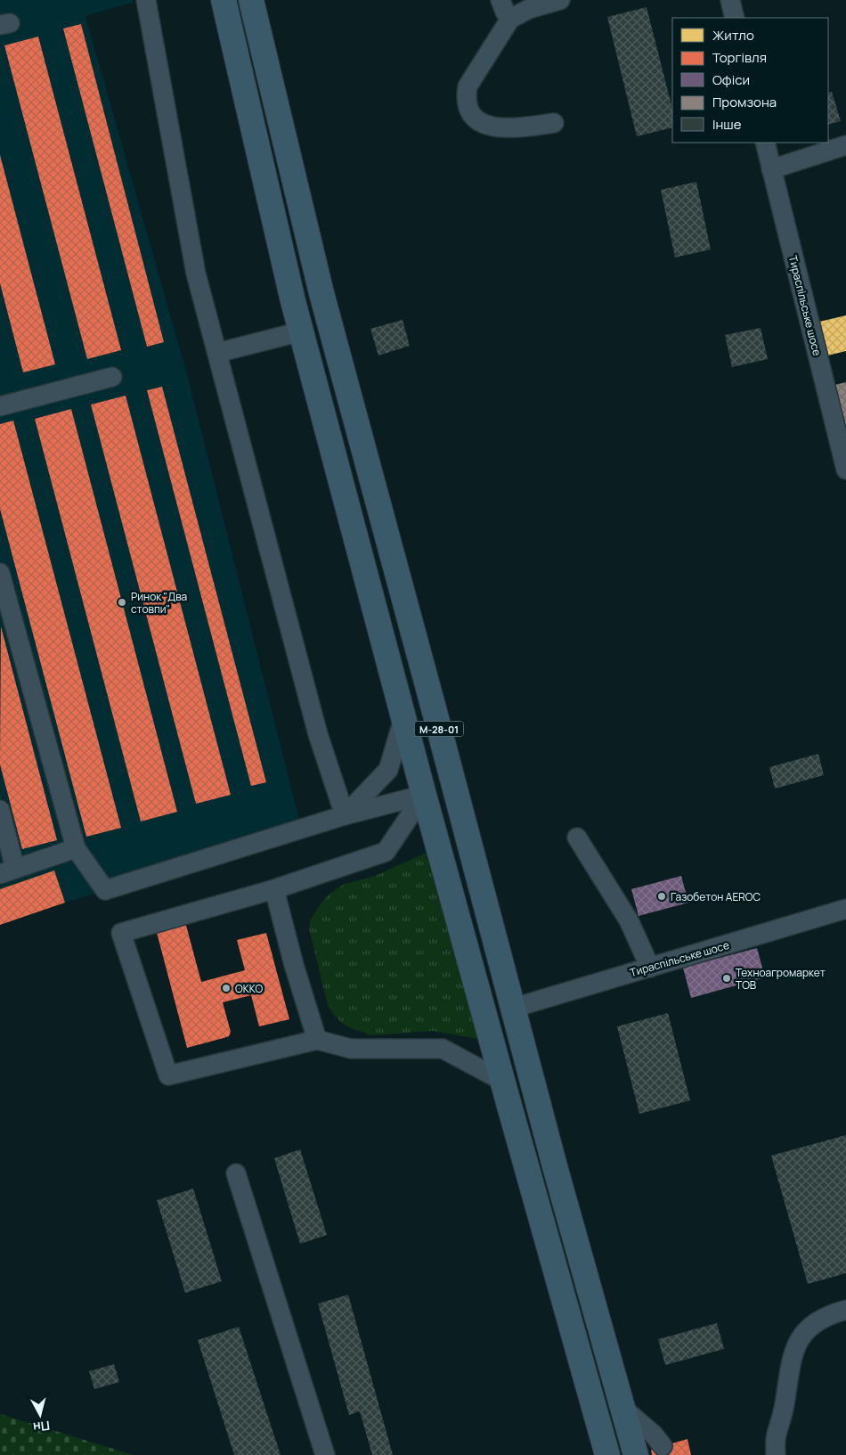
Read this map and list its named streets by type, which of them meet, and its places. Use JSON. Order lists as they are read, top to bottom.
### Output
{
  "streets": {
    "highway": ["М-28-01"],
    "street": ["Тираспільське шосе"]
  },
  "crossings": [
    ["Тираспільське шосе", "М-28-01"]
  ],
  "places": [
    "Ринок \"Два стовпи\"",
    "Газобетон AEROC",
    "Техноагромаркет ТОВ",
    "ОККО"
  ],
  "legend": [
    "Житло",
    "Торгівля",
    "Офіси",
    "Промзона",
    "Інше"
  ],
  "north": "bottom"
}
